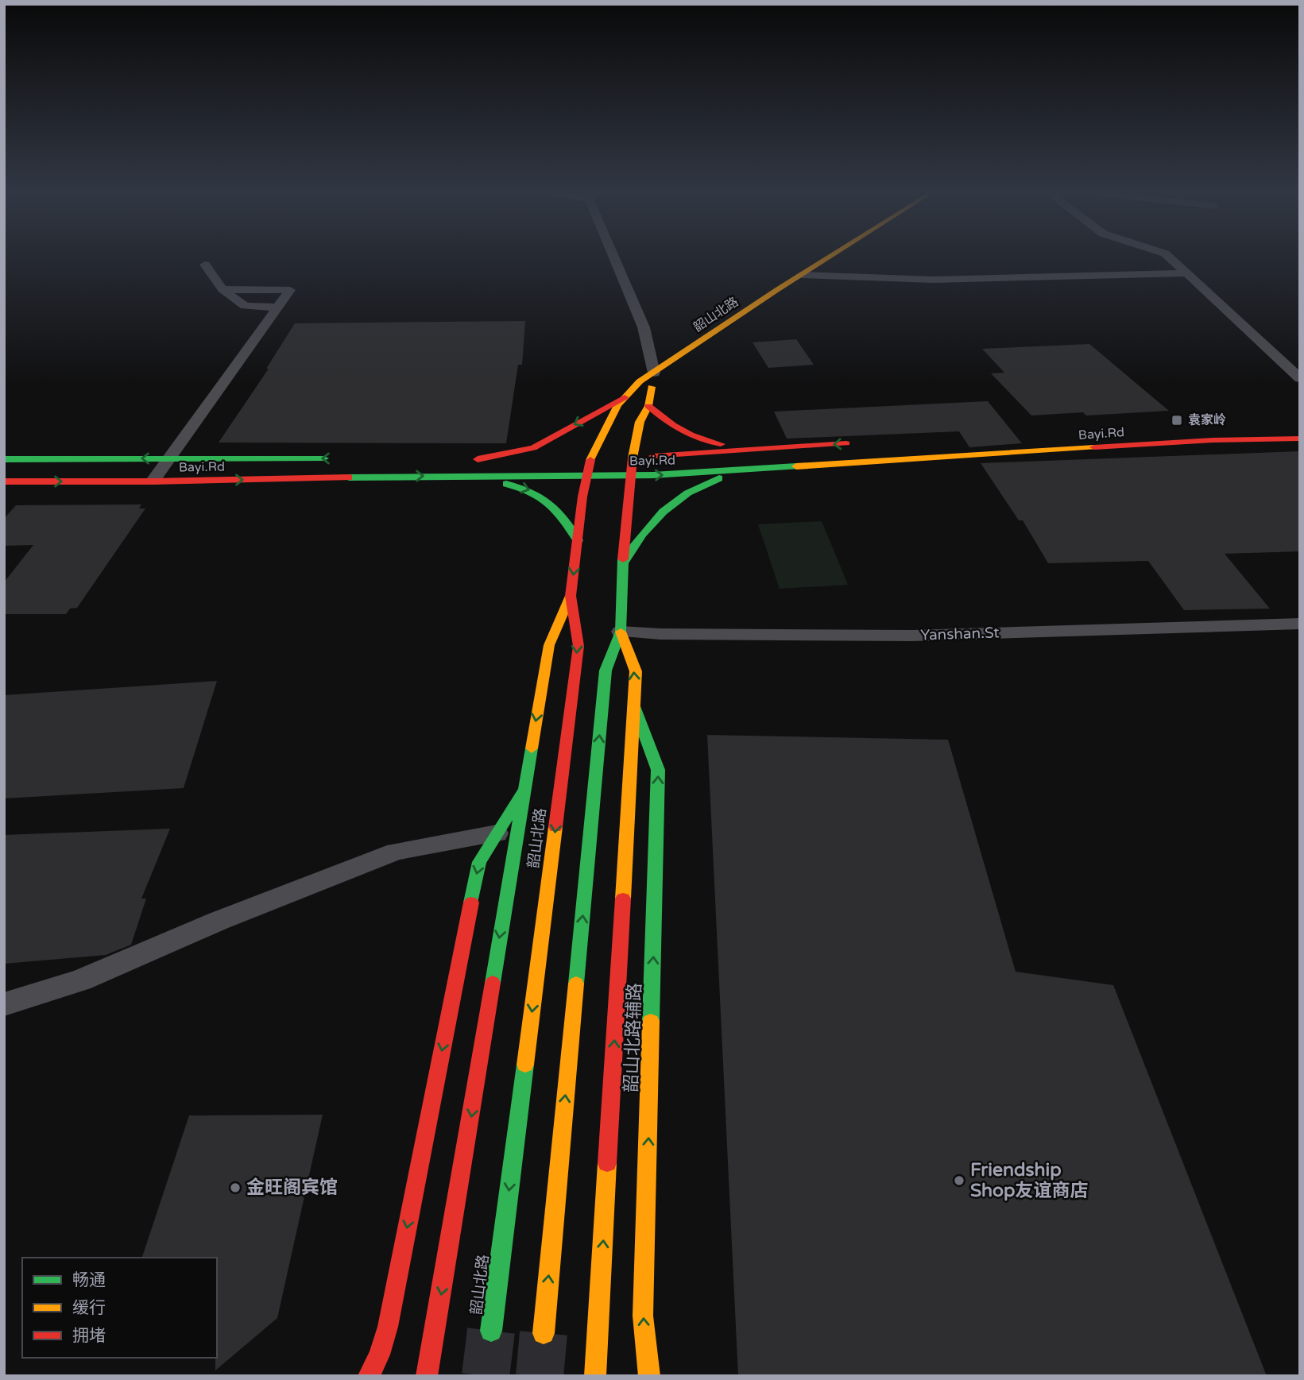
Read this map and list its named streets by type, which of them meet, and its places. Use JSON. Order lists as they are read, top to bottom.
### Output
{
  "streets": {
    "main road": ["韶山北路", "Bayi.Rd", "韶山北路辅路"],
    "street": ["Yanshan.St"]
  },
  "crossings": [
    ["韶山北路", "Bayi.Rd"]
  ],
  "places": {
    "transit": ["袁家岭"],
    "other": ["Friendship Shop友谊商店", "金旺阁宾馆"]
  },
  "legend": ["畅通", "缓行", "拥堵"]
}
